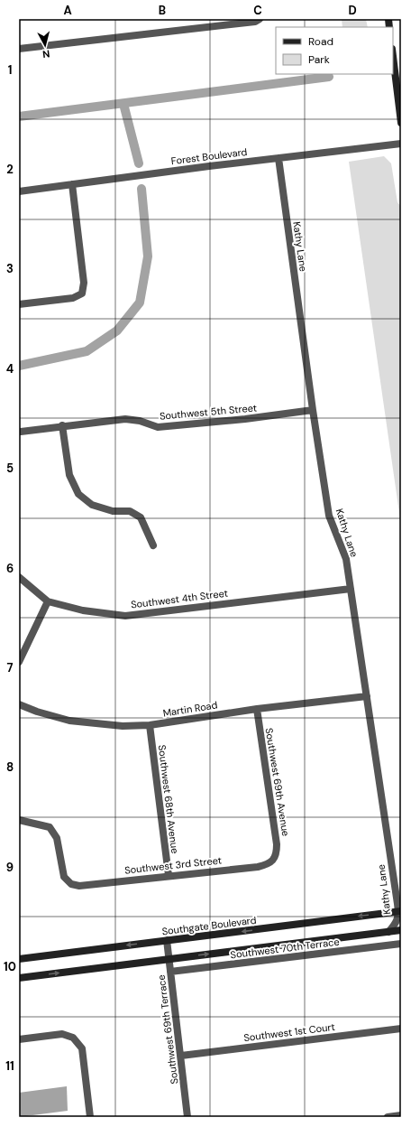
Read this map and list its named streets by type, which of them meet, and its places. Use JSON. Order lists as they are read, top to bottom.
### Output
{
  "streets": {
    "main road": ["Southgate Boulevard"],
    "street": [
      "Forest Boulevard",
      "Kathy Lane",
      "Southwest 5th Street",
      "Southwest 4th Street",
      "Martin Road",
      "Southwest 69th Avenue",
      "Southwest 68th Avenue",
      "Southwest 3rd Street",
      "Southwest 70th Terrace",
      "Southwest 69th Terrace",
      "Southwest 1st Court"
    ]
  },
  "crossings": [
    ["Forest Boulevard", "Kathy Lane"],
    ["Kathy Lane", "Southwest 5th Street"],
    ["Kathy Lane", "Southwest 4th Street"],
    ["Kathy Lane", "Martin Road"],
    ["Kathy Lane", "Southgate Boulevard"],
    ["Martin Road", "Southwest 69th Avenue"],
    ["Martin Road", "Southwest 68th Avenue"],
    ["Southwest 69th Avenue", "Southwest 3rd Street"],
    ["Southwest 68th Avenue", "Southwest 3rd Street"],
    ["Southgate Boulevard", "Southwest 69th Terrace"],
    ["Southwest 70th Terrace", "Southwest 69th Terrace"],
    ["Southwest 69th Terrace", "Southwest 1st Court"]
  ],
  "legend": ["Road", "Park"],
  "north": "bottom",
  "grid": {
    "columns": [
      "A",
      "B",
      "C",
      "D"
    ],
    "rows": [
      "1",
      "2",
      "3",
      "4",
      "5",
      "6",
      "7",
      "8",
      "9",
      "10",
      "11"
    ]
  }
}
